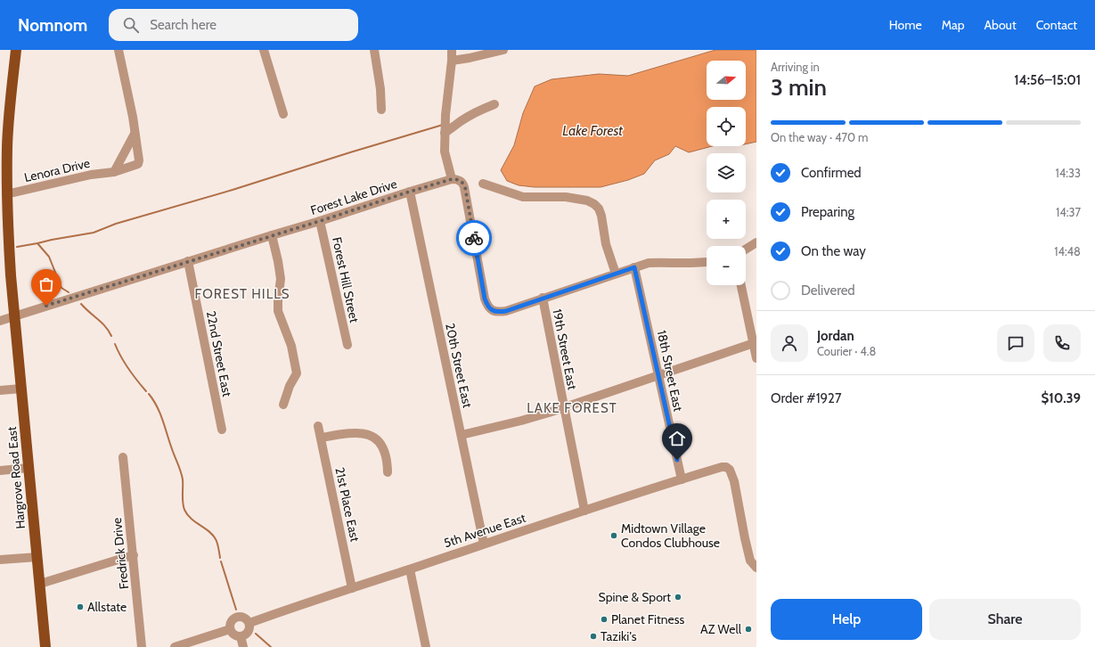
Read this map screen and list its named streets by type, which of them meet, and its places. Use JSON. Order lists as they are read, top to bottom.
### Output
{
  "streets": {
    "main road": ["Hargrove Road East"],
    "street": [
      "Lenora Drive",
      "Forest Lake Drive",
      "Forest Hill Street",
      "19th Street East",
      "22nd Street East",
      "20th Street East",
      "18th Street East",
      "21st Place East",
      "5th Avenue East",
      "Fredrick Drive"
    ]
  },
  "crossings": [
    ["Lenora Drive", "Hargrove Road East"],
    ["Forest Lake Drive", "Forest Hill Street"],
    ["Forest Lake Drive", "22nd Street East"],
    ["Forest Lake Drive", "20th Street East"],
    ["Forest Lake Drive", "Hargrove Road East"],
    ["19th Street East", "5th Avenue East"],
    ["20th Street East", "5th Avenue East"],
    ["18th Street East", "5th Avenue East"],
    ["21st Place East", "5th Avenue East"]
  ],
  "districts": ["FOREST HILLS", "LAKE FOREST"],
  "water": ["Lake Forest"],
  "places": [
    "Midtown Village Condos Clubhouse",
    "Spine & Sport",
    "Allstate",
    "Planet Fitness",
    "AZ Well",
    "Taziki's"
  ],
  "north": "right",
  "page": {
    "header": "Nomnom",
    "search": "Search here",
    "nav": [
      "Home",
      "Map",
      "About",
      "Contact"
    ],
    "heading": ["3 min", "Arriving in", "14:56–15:01"],
    "panel": [
      "Jordan",
      "Courier · 4.8",
      "Order #1927",
      "$10.39"
    ],
    "map_buttons": ["+", "−"],
    "bar": "On the way · 470 m",
    "list": [
      ["Confirmed", "14:33"],
      ["Preparing", "14:37"],
      ["On the way", "14:48"],
      "Delivered"
    ],
    "buttons": ["Help", "Share"]
  }
}
